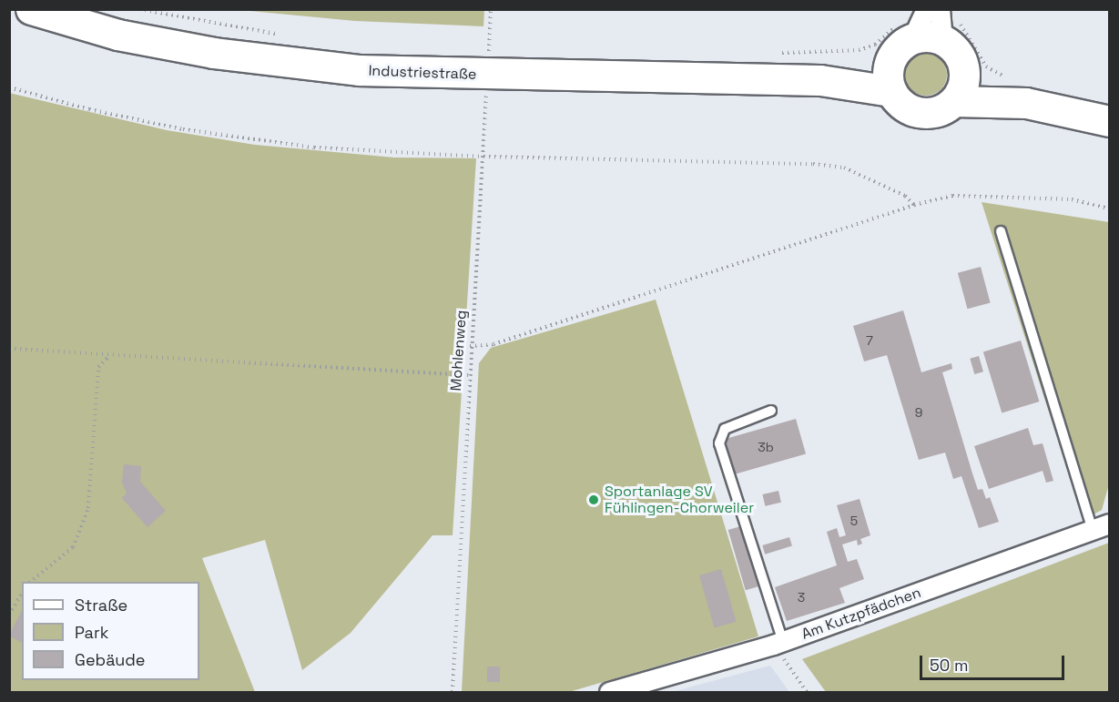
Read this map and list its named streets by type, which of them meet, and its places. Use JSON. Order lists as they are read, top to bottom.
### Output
{
  "streets": {
    "main road": ["Industriestraße"],
    "street": ["Am Kutzpfädchen"],
    "path": ["Mohlenweg"]
  },
  "crossings": [
    ["Industriestraße", "Mohlenweg"]
  ],
  "places": ["Sportanlage SV Fühlingen-Chorweiler"],
  "house_numbers": [
    "7",
    "9",
    "3b",
    "5",
    "3"
  ],
  "legend": ["Straße", "Park", "Gebäude"],
  "scale_bar": "50 m"
}
